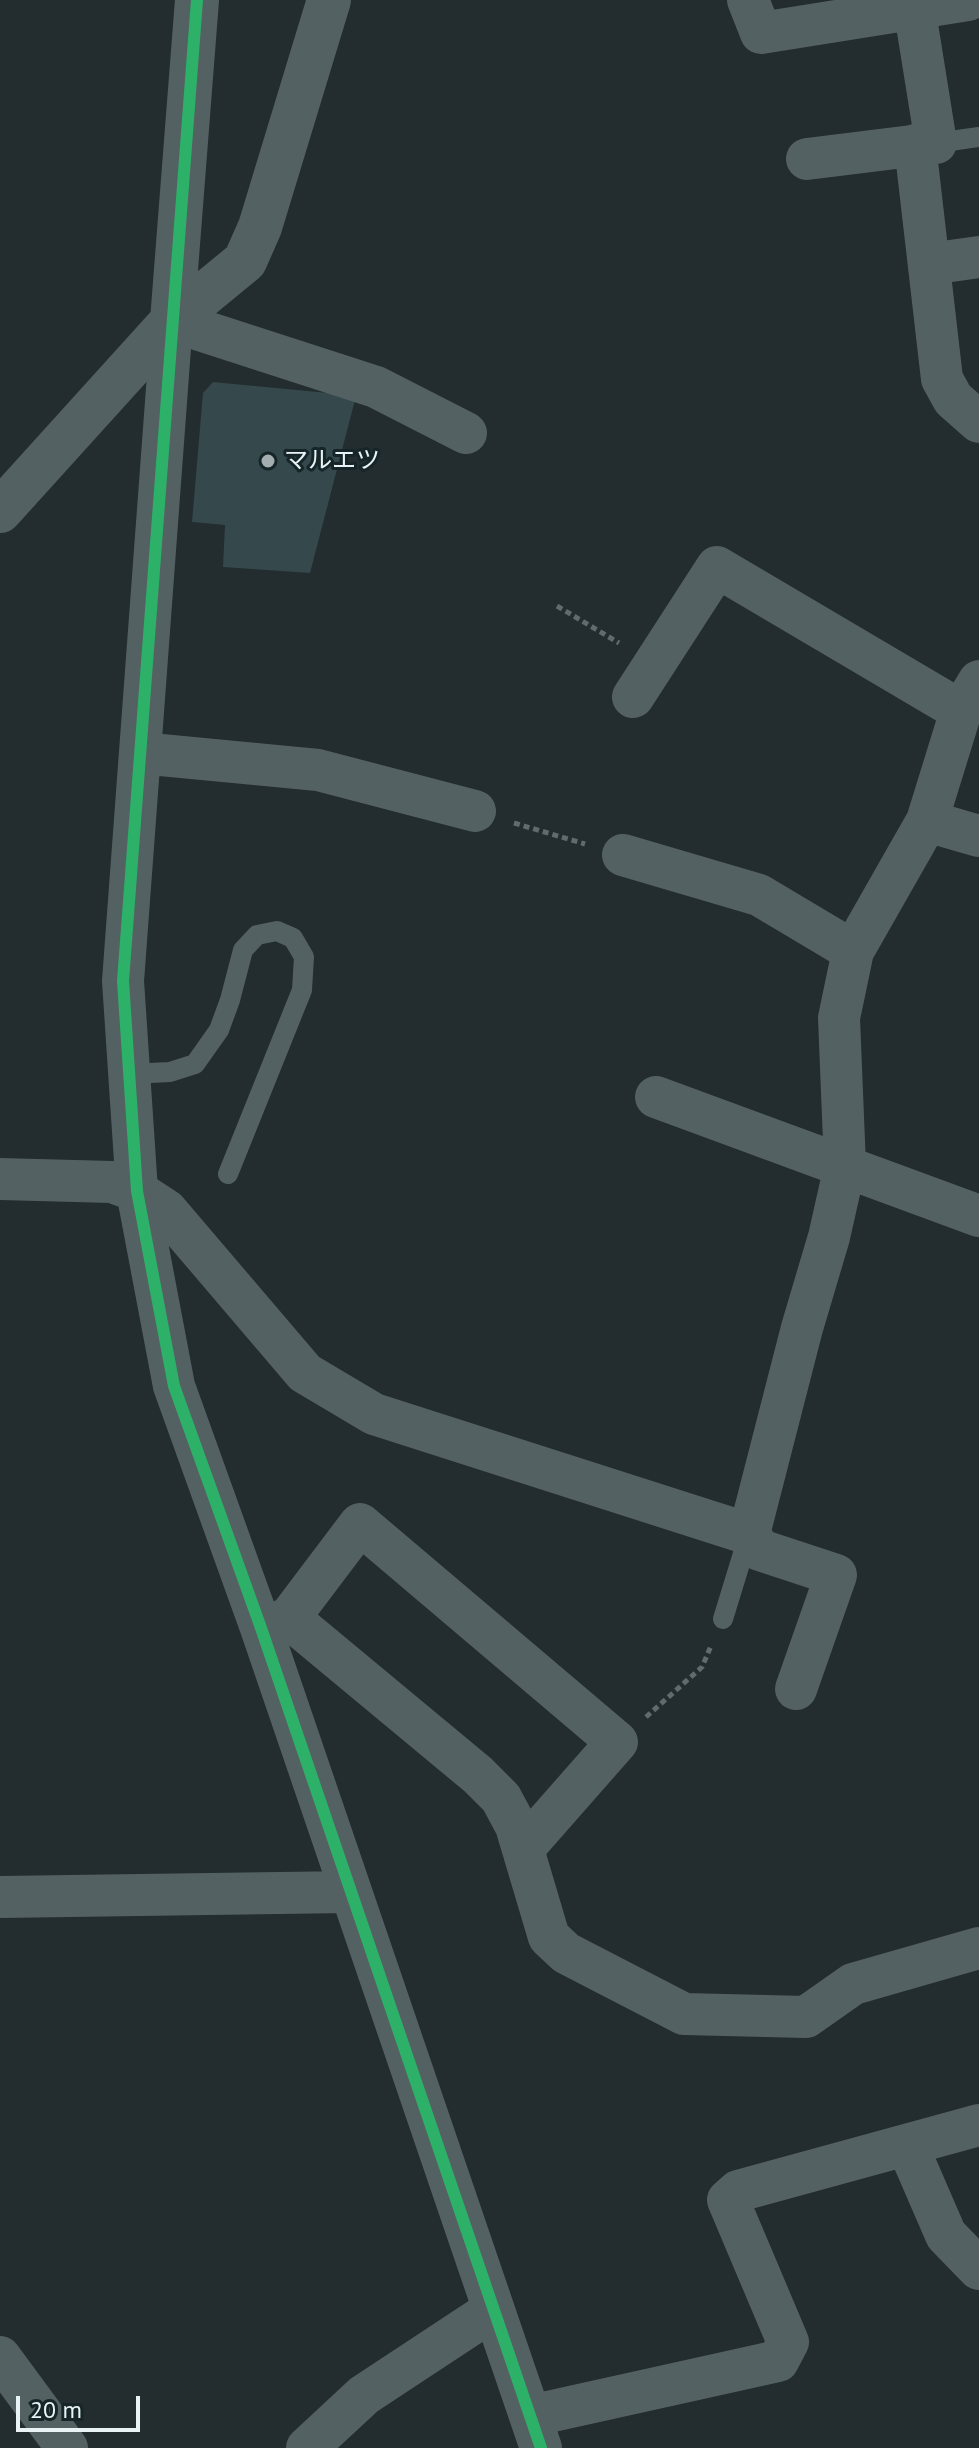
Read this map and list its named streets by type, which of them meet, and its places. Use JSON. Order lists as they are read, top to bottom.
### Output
{
  "places": ["マルエツ"],
  "scale_bar": "20 m"
}
